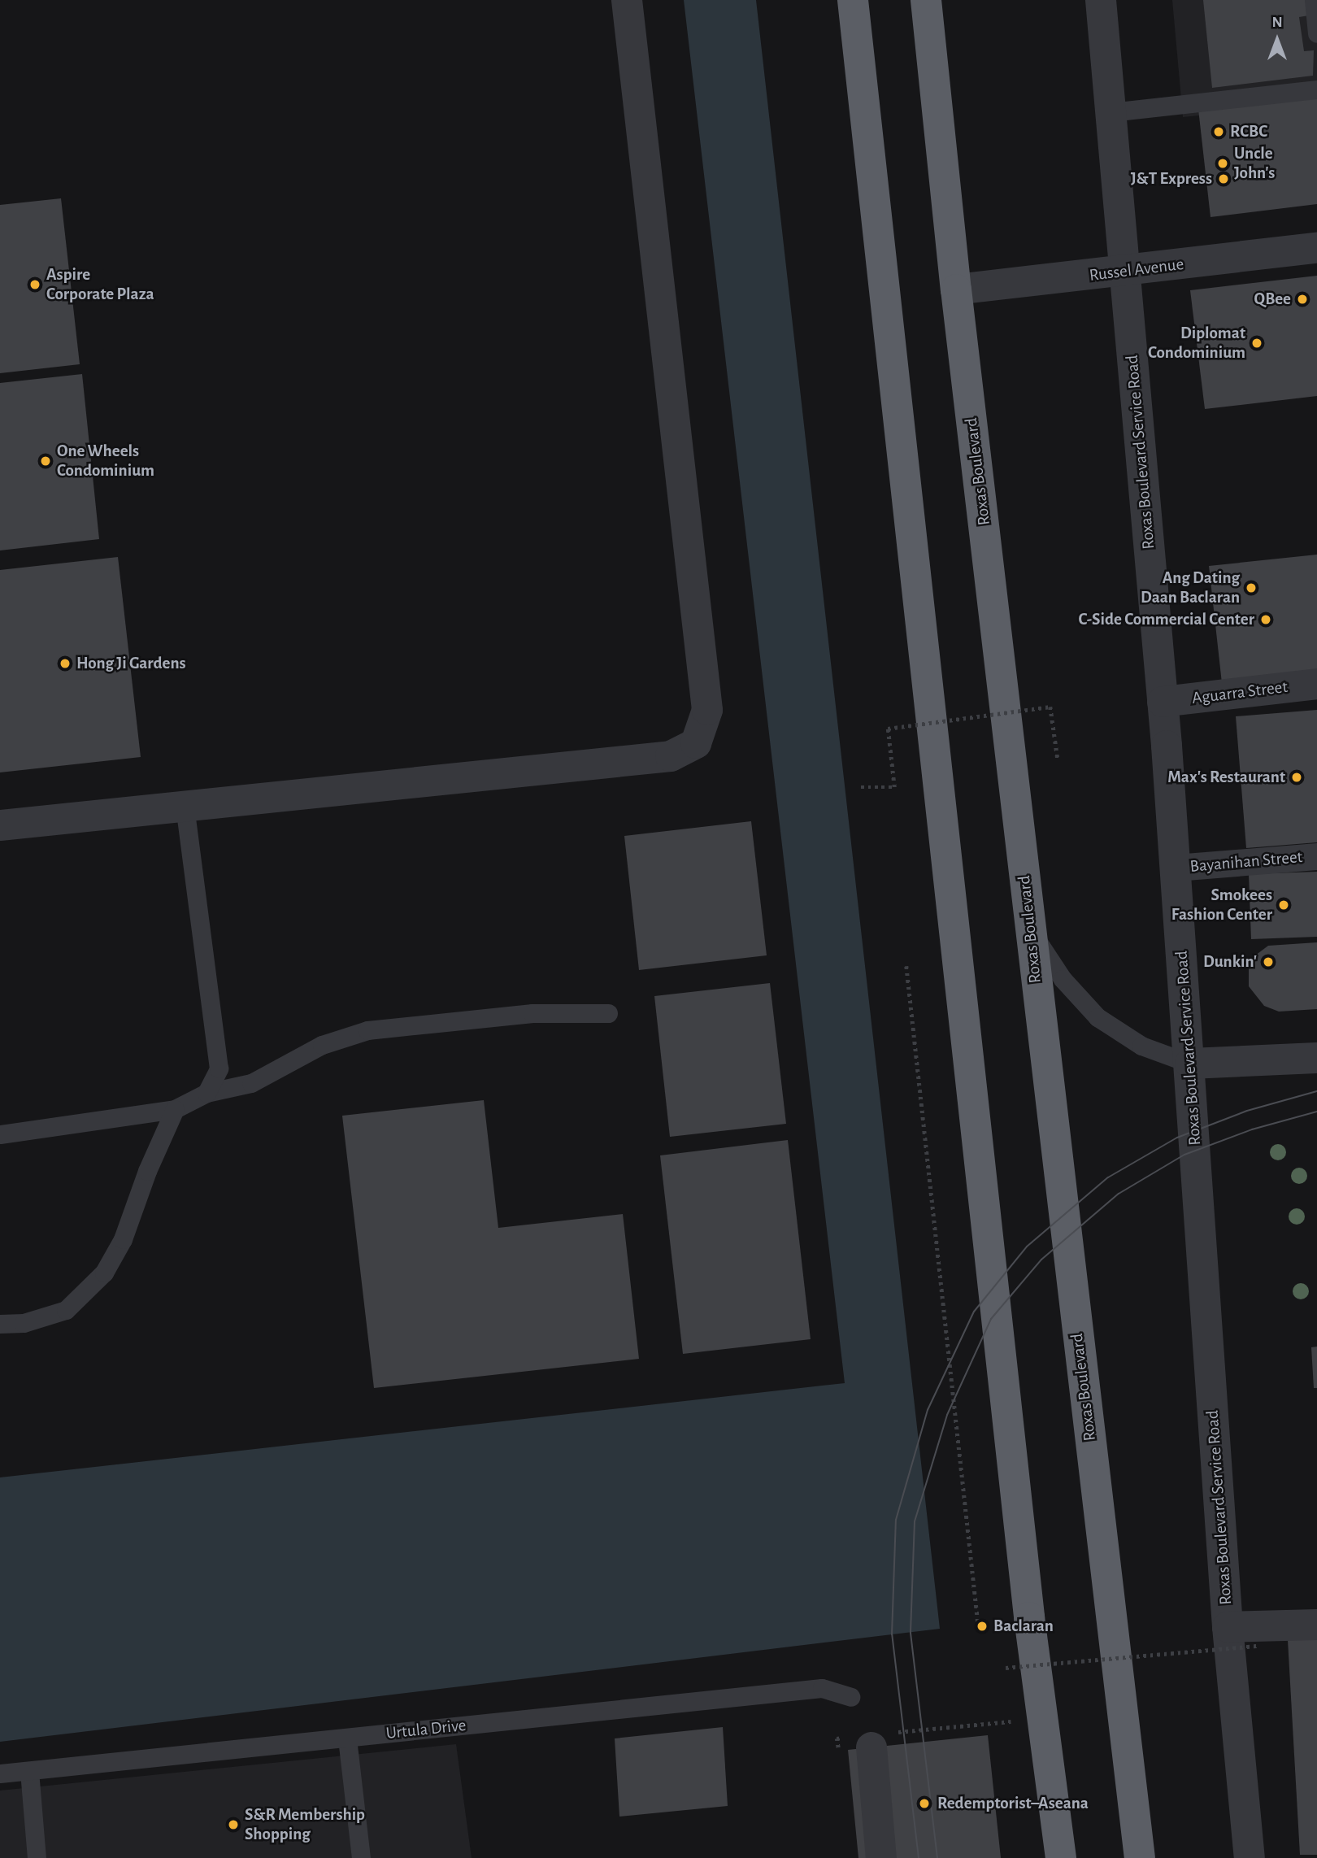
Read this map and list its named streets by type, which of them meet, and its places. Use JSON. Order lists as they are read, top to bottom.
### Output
{
  "streets": {
    "highway": ["Roxas Boulevard"],
    "street": [
      "Russel Avenue",
      "Roxas Boulevard Service Road",
      "Aguarra Street",
      "Bayanihan Street"
    ],
    "lane": ["Urtula Drive"]
  },
  "crossings": [
    ["Russel Avenue", "Roxas Boulevard Service Road"],
    ["Russel Avenue", "Roxas Boulevard"],
    ["Roxas Boulevard Service Road", "Aguarra Street"],
    ["Roxas Boulevard Service Road", "Bayanihan Street"]
  ],
  "places": [
    "RCBC",
    "Uncle John's",
    "J&T Express",
    "Aspire Corporate Plaza",
    "QBee",
    "Diplomat Condominium",
    "One Wheels Condominium",
    "Ang Dating Daan Baclaran",
    "C-Side Commercial Center",
    "Hong Ji Gardens",
    "Max's Restaurant",
    "Smokees Fashion Center",
    "Dunkin'",
    "Baclaran",
    "Redemptorist–Aseana",
    "S&R Membership Shopping"
  ],
  "north": "top"
}
